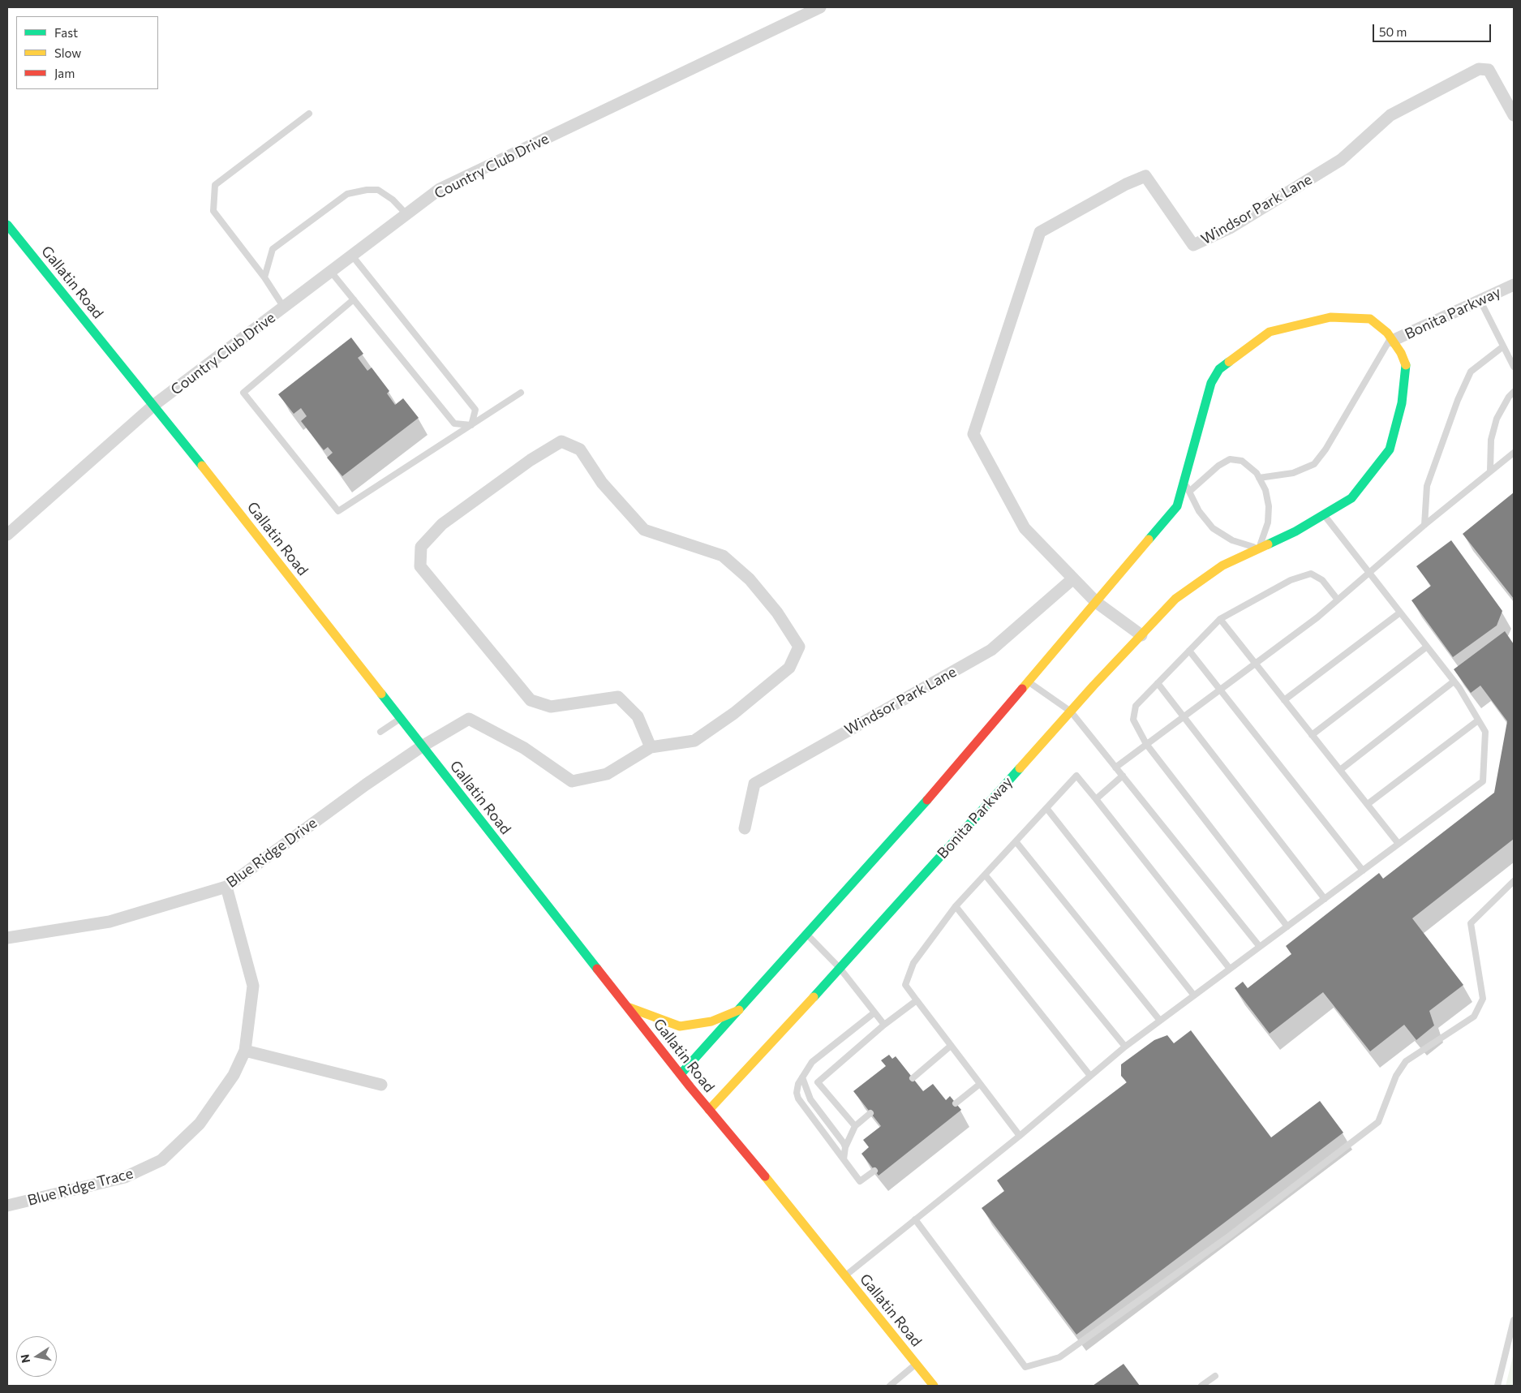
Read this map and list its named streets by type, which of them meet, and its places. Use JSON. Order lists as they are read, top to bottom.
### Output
{
  "streets": {
    "street": [
      "Country Club Drive",
      "Windsor Park Lane",
      "Gallatin Road",
      "Bonita Parkway",
      "Blue Ridge Drive",
      "Blue Ridge Trace"
    ]
  },
  "crossings": [
    ["Country Club Drive", "Gallatin Road"],
    ["Windsor Park Lane", "Bonita Parkway"],
    ["Gallatin Road", "Bonita Parkway"],
    ["Gallatin Road", "Blue Ridge Drive"],
    ["Blue Ridge Drive", "Blue Ridge Trace"]
  ],
  "legend": ["Fast", "Slow", "Jam"],
  "scale_bar": "50 m",
  "north": "left"
}
